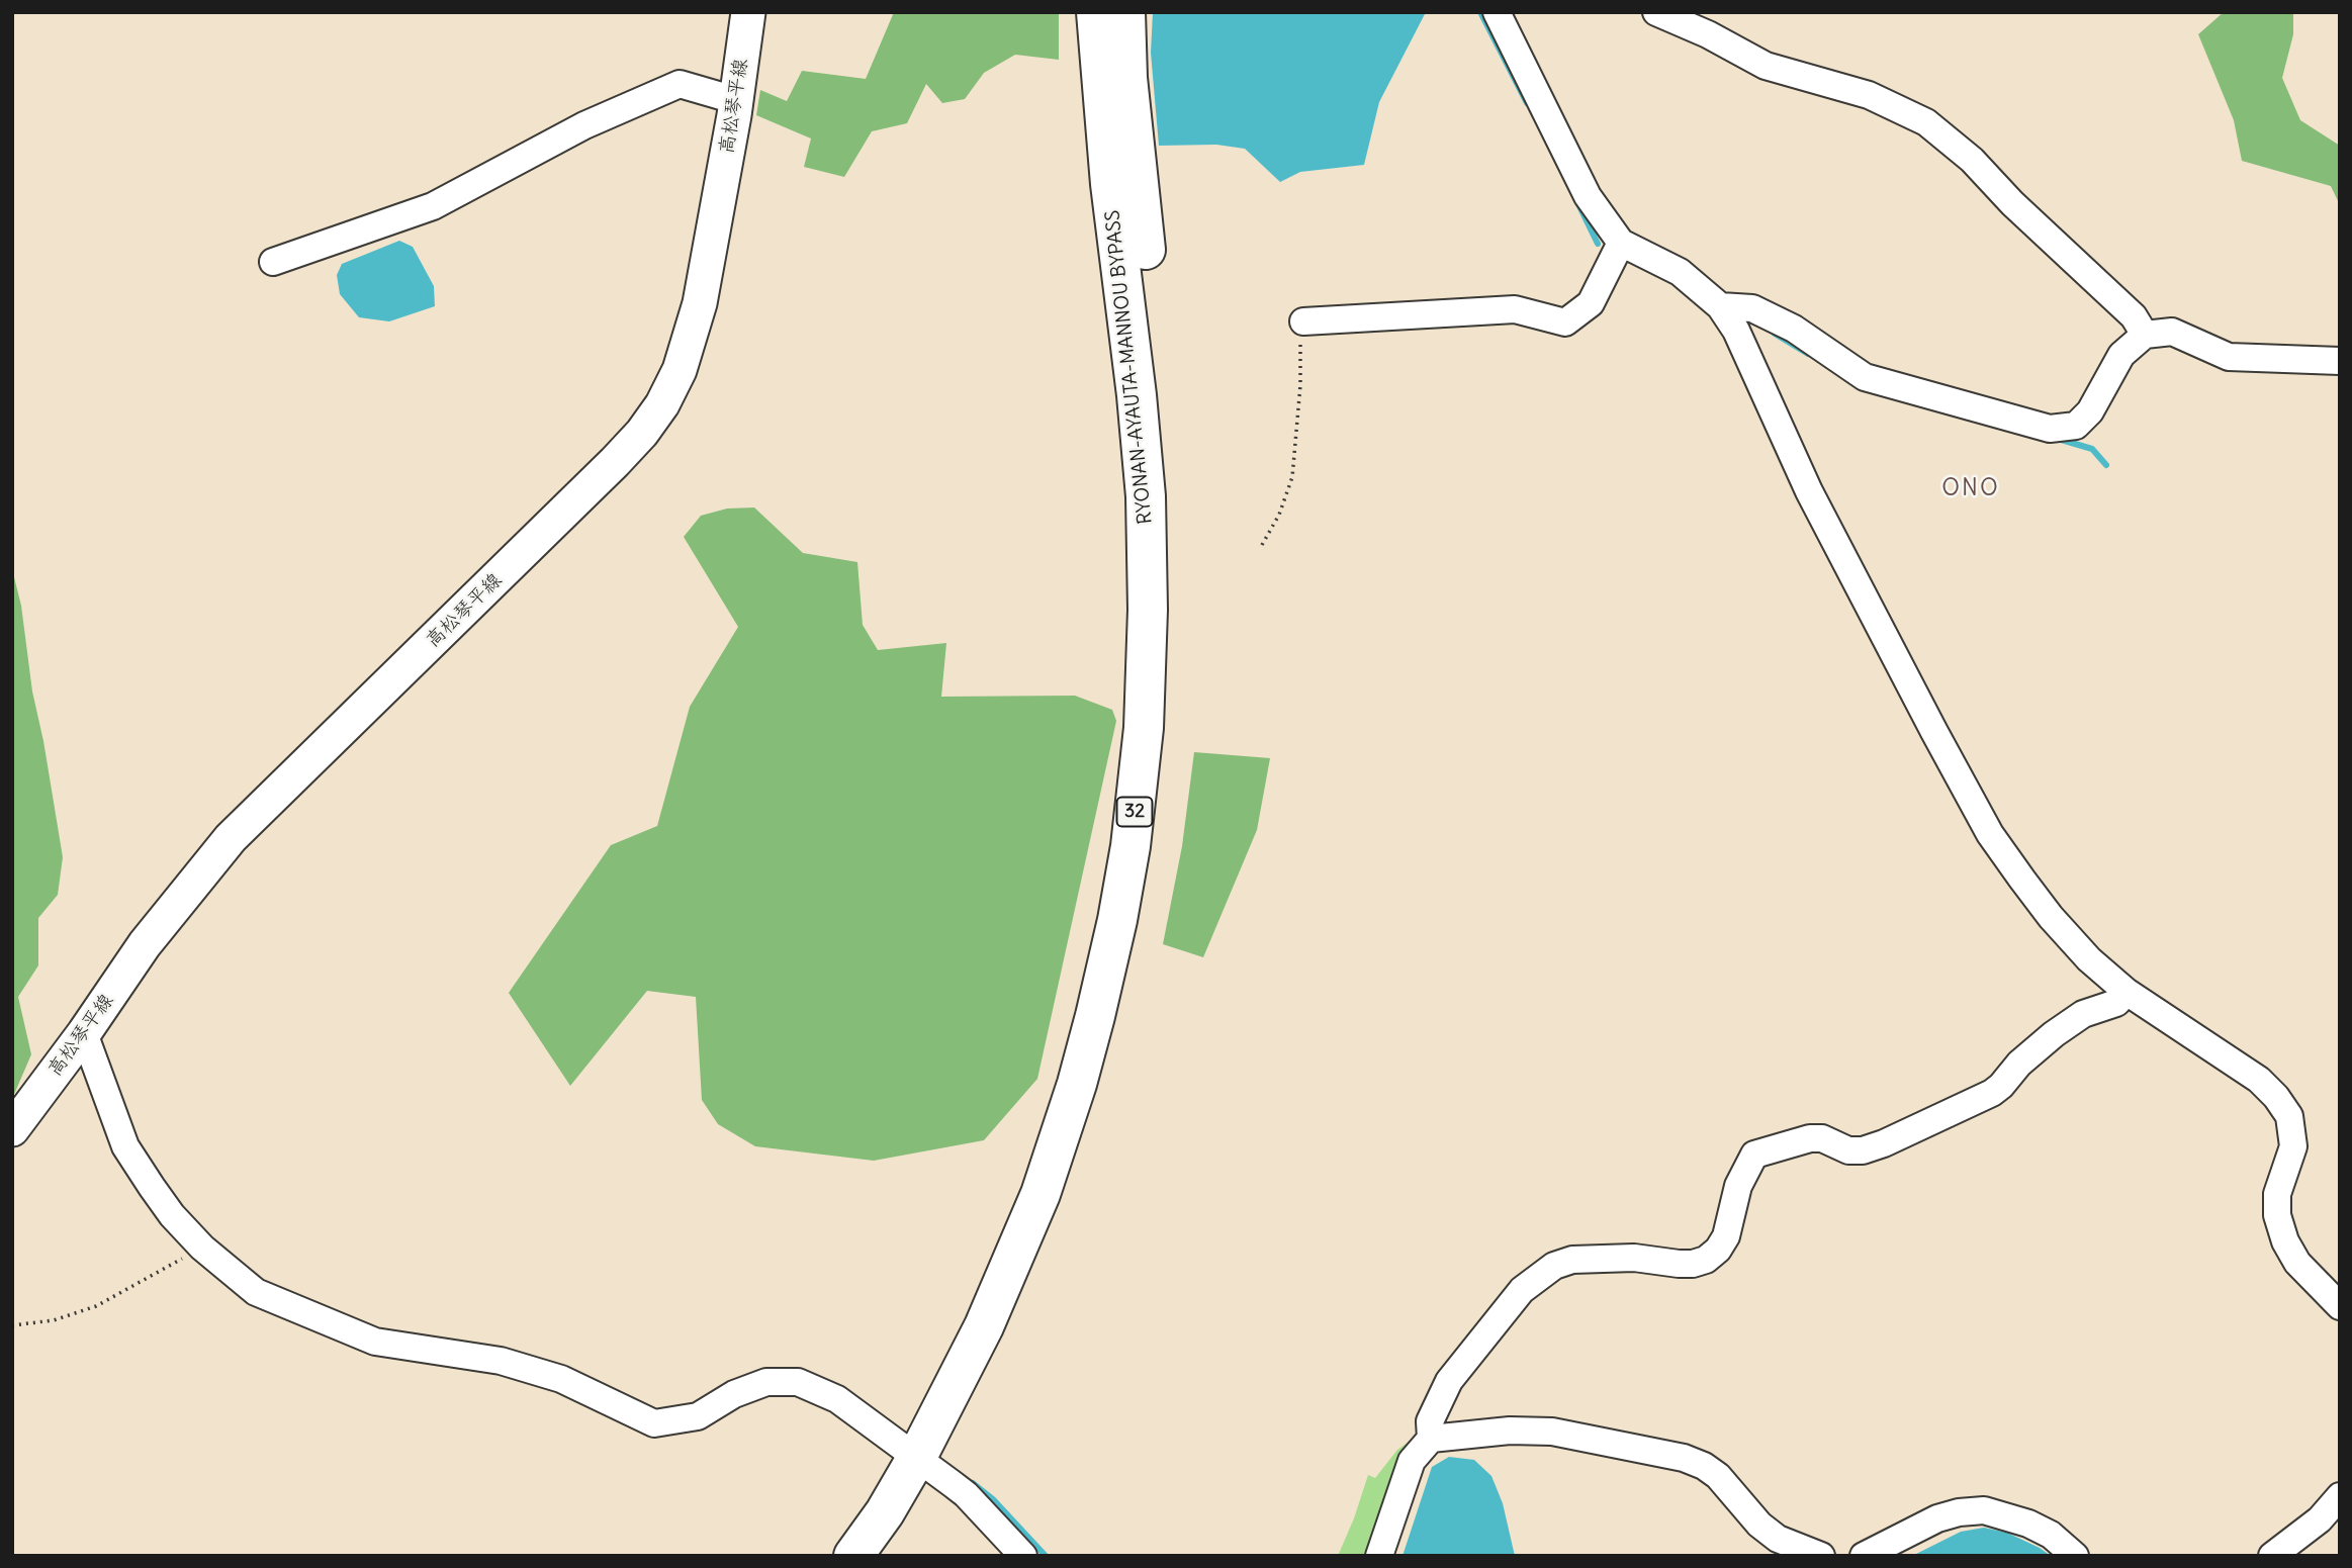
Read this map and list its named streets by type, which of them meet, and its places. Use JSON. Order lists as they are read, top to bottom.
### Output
{
  "streets": {
    "highway": ["RYONAN-AYAUTA-MANNOU BYPASS", "32"],
    "main road": ["高松琴平線"]
  },
  "districts": ["ONO"]
}
